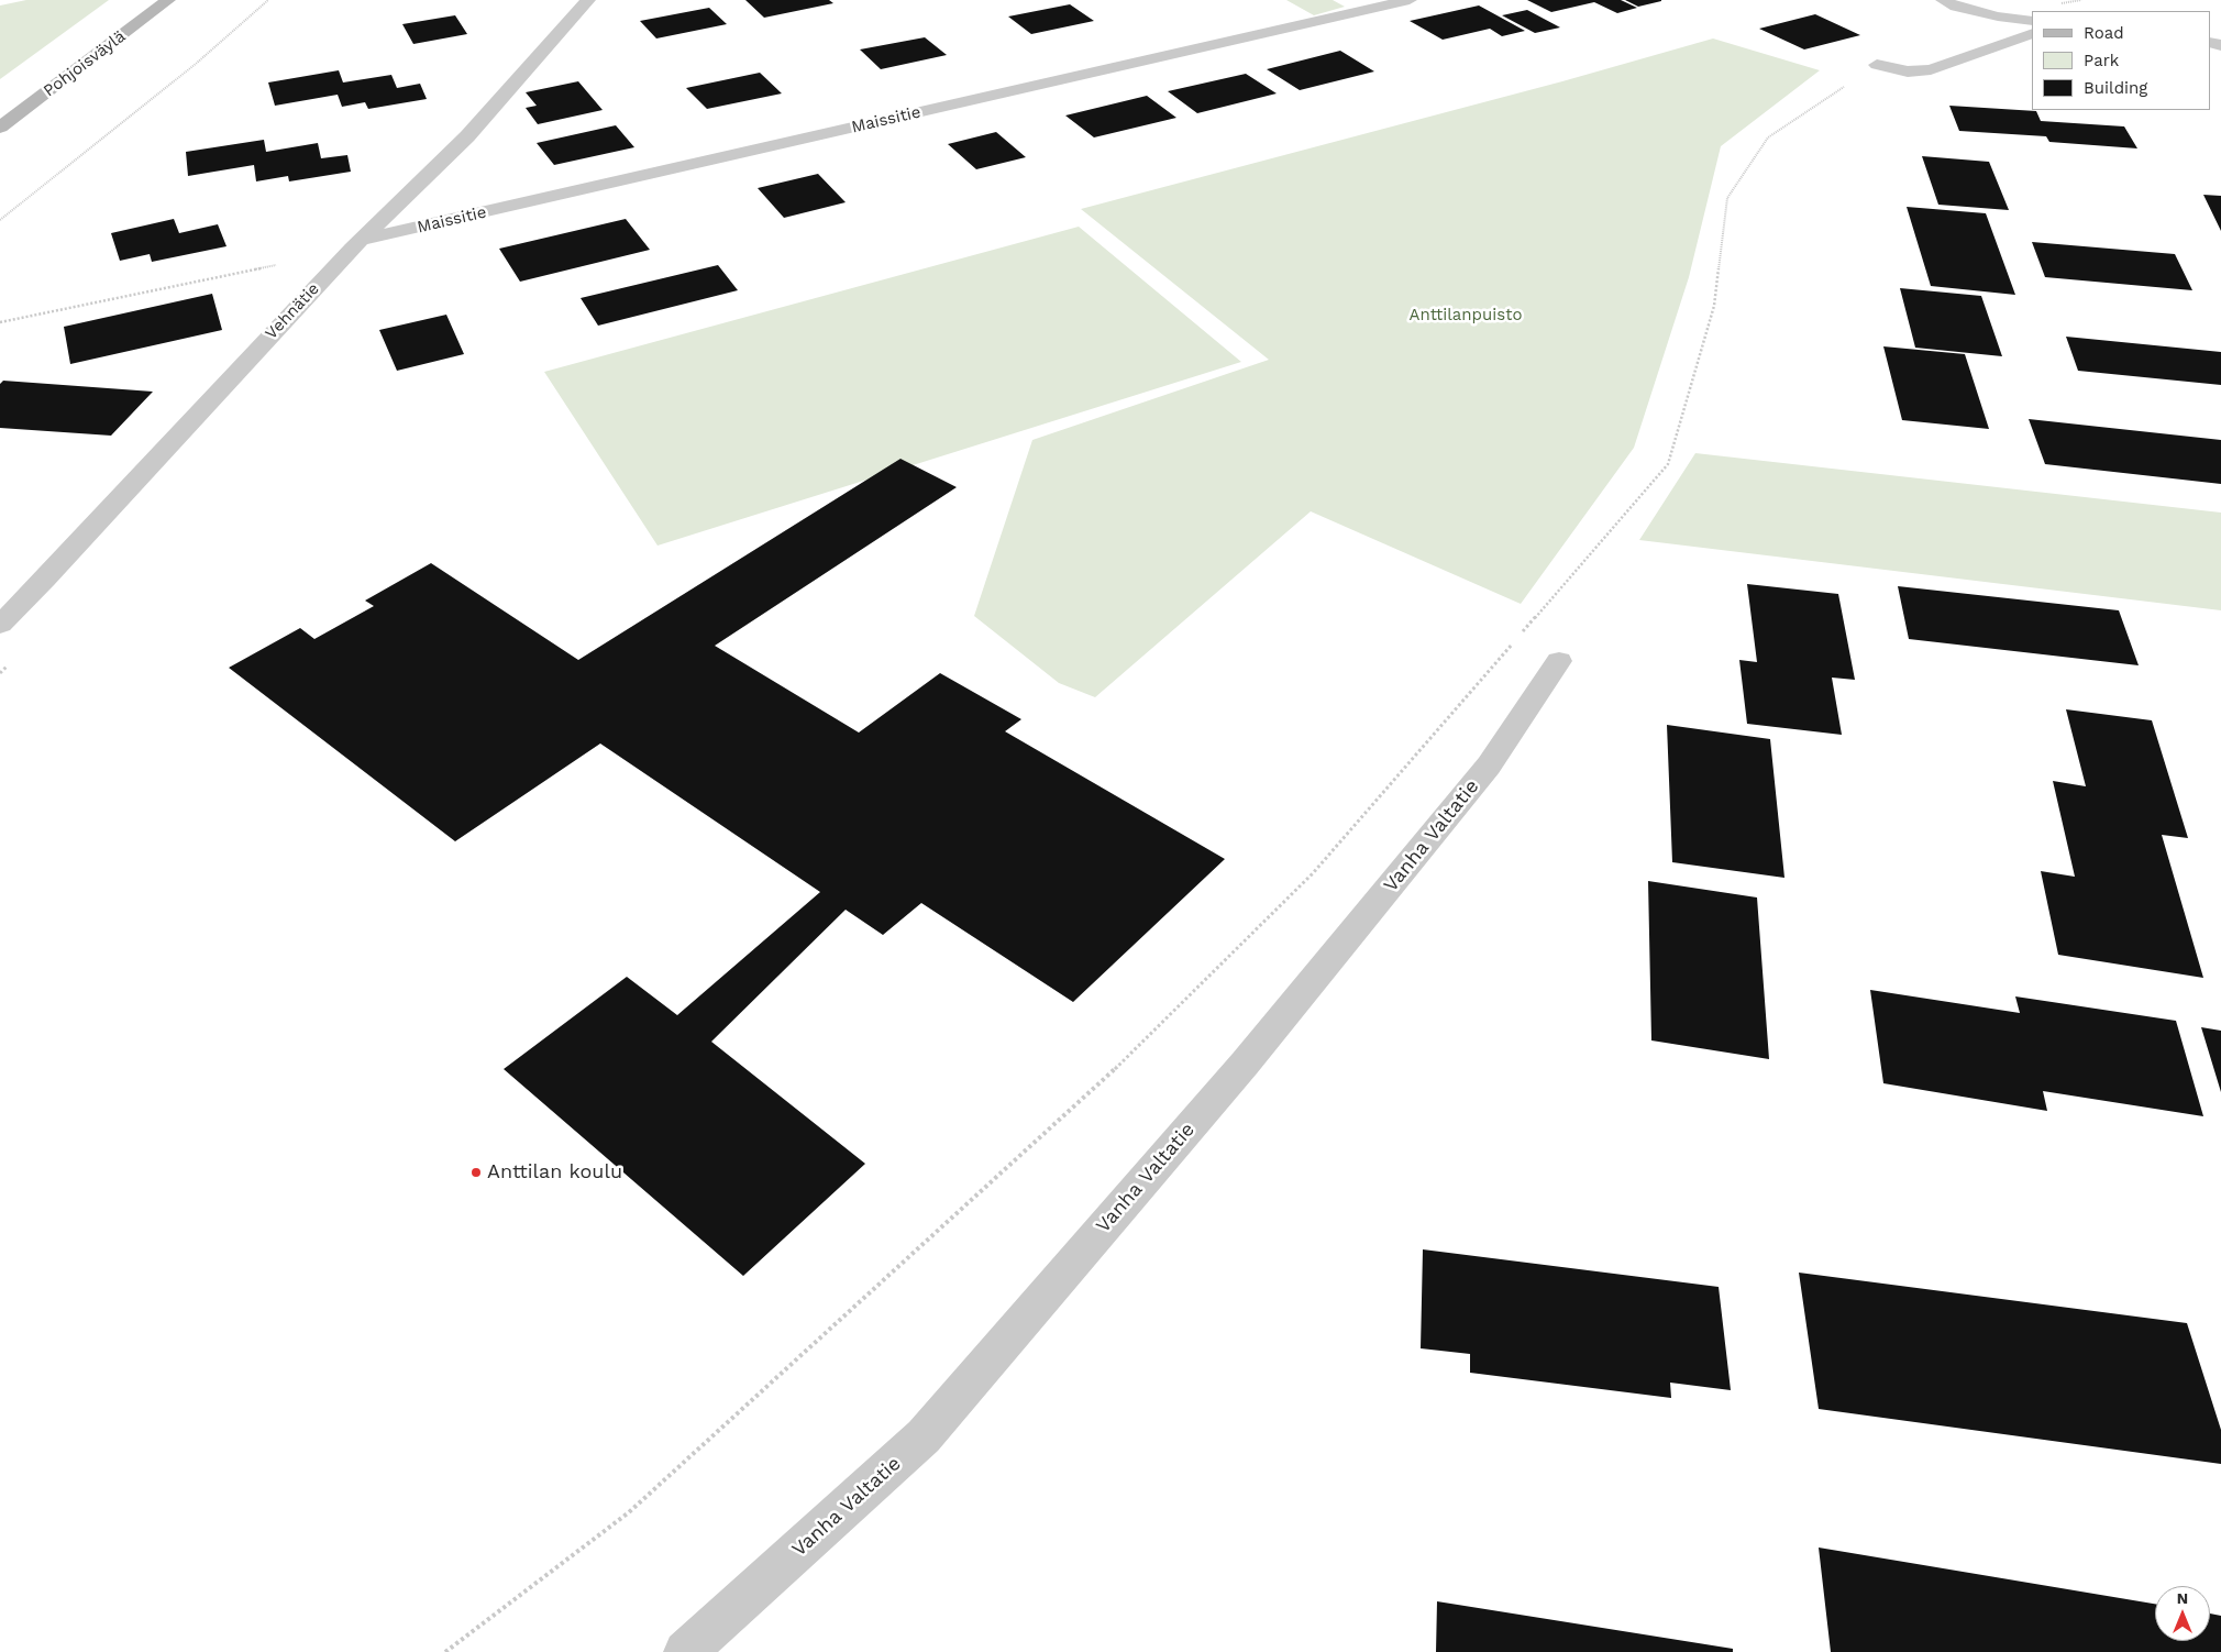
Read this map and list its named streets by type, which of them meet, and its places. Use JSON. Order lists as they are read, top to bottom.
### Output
{
  "streets": {
    "main road": ["Pohjoisväylä"],
    "street": ["Maissitie", "Vehnätie", "Vanha Valtatie"]
  },
  "crossings": [
    ["Maissitie", "Vehnätie"]
  ],
  "parks": ["Anttilanpuisto"],
  "places": ["Anttilan koulu"],
  "legend": ["Road", "Park", "Building"],
  "north": "top"
}
